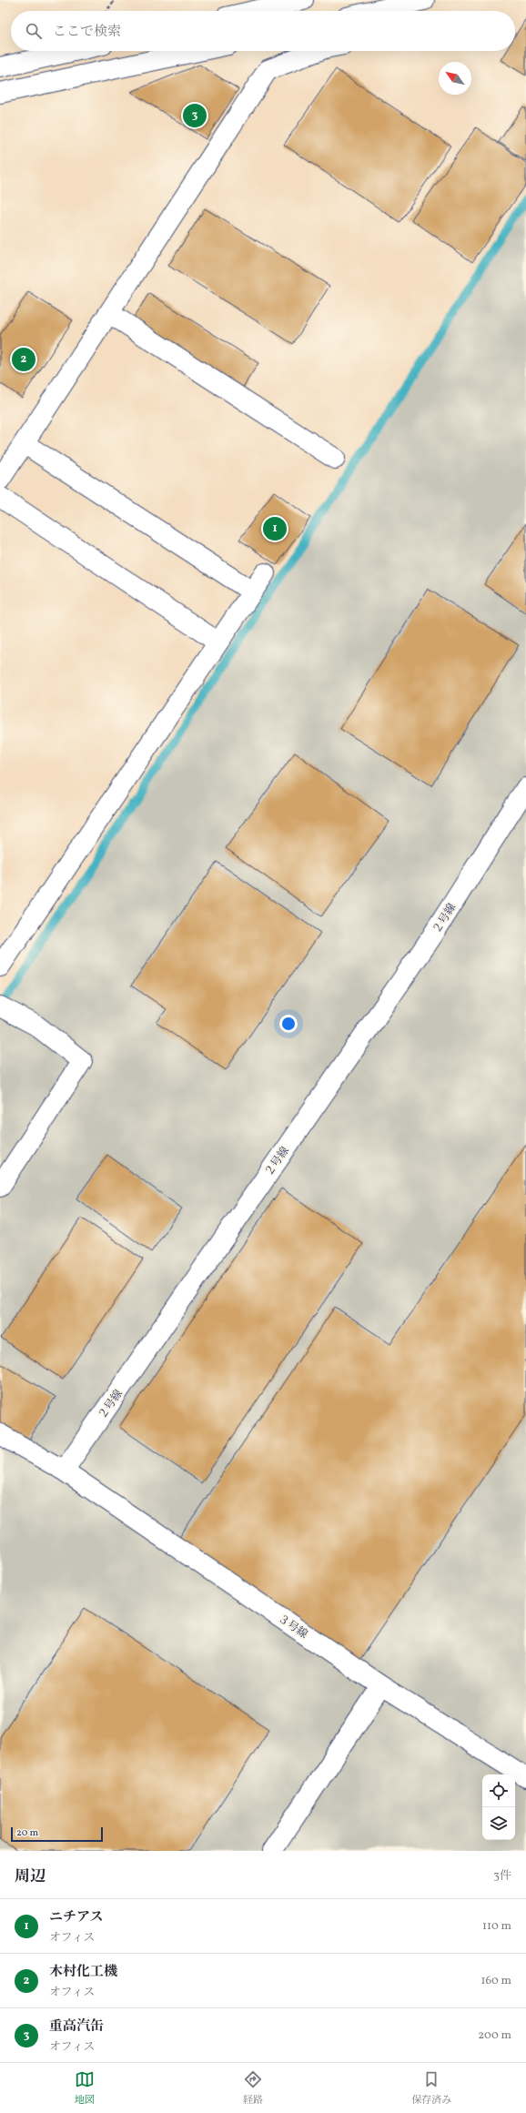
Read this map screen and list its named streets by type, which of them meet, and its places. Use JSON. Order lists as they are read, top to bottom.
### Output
{
  "streets": {
    "street": ["２号線", "３号線"]
  },
  "crossings": [
    ["２号線", "３号線"]
  ],
  "scale_bar": "20 m",
  "north": "top left",
  "page": {
    "search": "ここで検索",
    "pins": ["3", "2", "1"],
    "scale": "20 m",
    "heading": ["周辺", "3件"],
    "list": [
      {
        "mark": "1",
        "name": "ニチアス",
        "note": "オフィス",
        "value": "110 m"
      },
      {
        "mark": "2",
        "name": "木村化工機",
        "note": "オフィス",
        "value": "160 m"
      },
      {
        "mark": "3",
        "name": "重高汽缶",
        "note": "オフィス",
        "value": "200 m"
      }
    ],
    "nav": ["地図", "経路", "保存済み"]
  }
}
